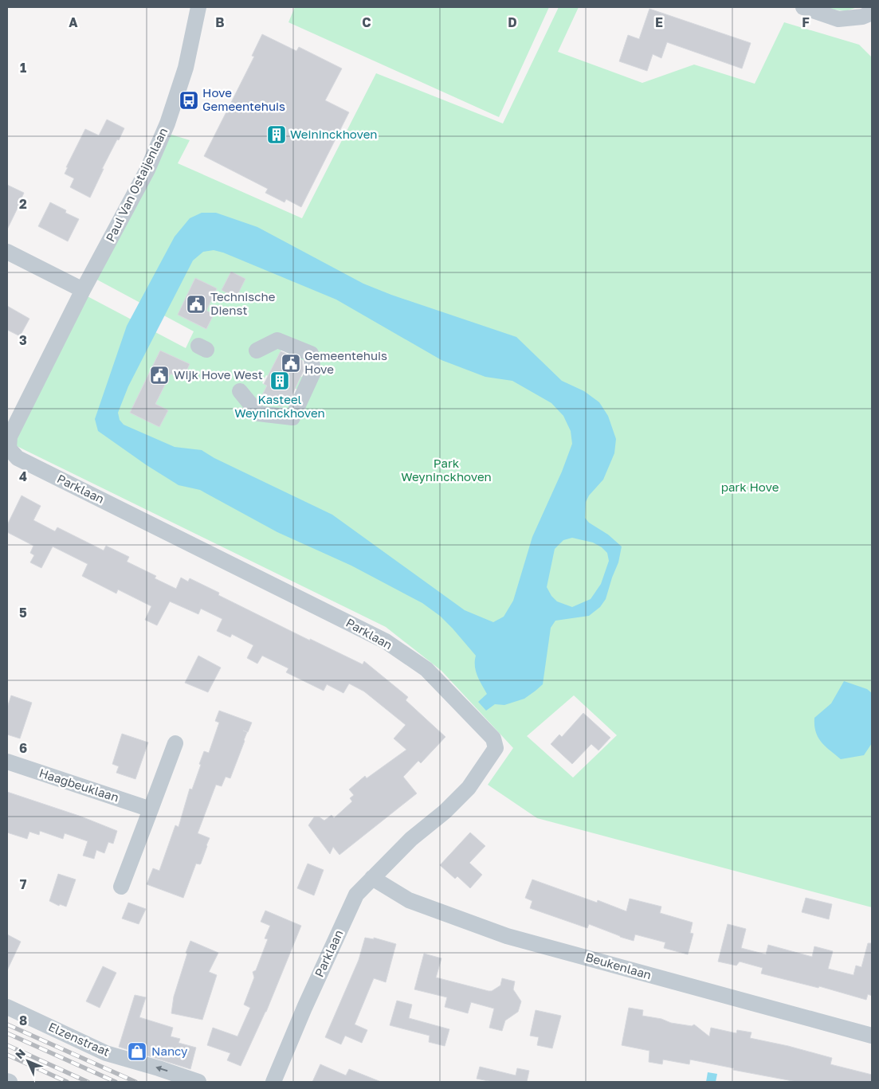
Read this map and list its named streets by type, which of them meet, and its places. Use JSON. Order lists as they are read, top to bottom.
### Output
{
  "streets": {
    "street": [
      "Paul Van Ostaijenlaan",
      "Parklaan",
      "Haagbeuklaan",
      "Beukenlaan",
      "Elzenstraat"
    ]
  },
  "crossings": [
    ["Paul Van Ostaijenlaan", "Parklaan"],
    ["Parklaan", "Beukenlaan"]
  ],
  "one_way": ["Elzenstraat"],
  "parks": ["Park Weyninckhoven", "park Hove"],
  "places": {
    "bus stop": ["Hove Gemeentehuis"],
    "building": ["Weininckhoven", "Kasteel Weyninckhoven"],
    "public building": ["Technische Dienst", "Gemeentehuis Hove", "Wijk Hove West"],
    "shop": ["Nancy"]
  },
  "north": "top left",
  "grid": {
    "columns": [
      "A",
      "B",
      "C",
      "D",
      "E",
      "F"
    ],
    "rows": [
      "1",
      "2",
      "3",
      "4",
      "5",
      "6",
      "7",
      "8"
    ]
  }
}
